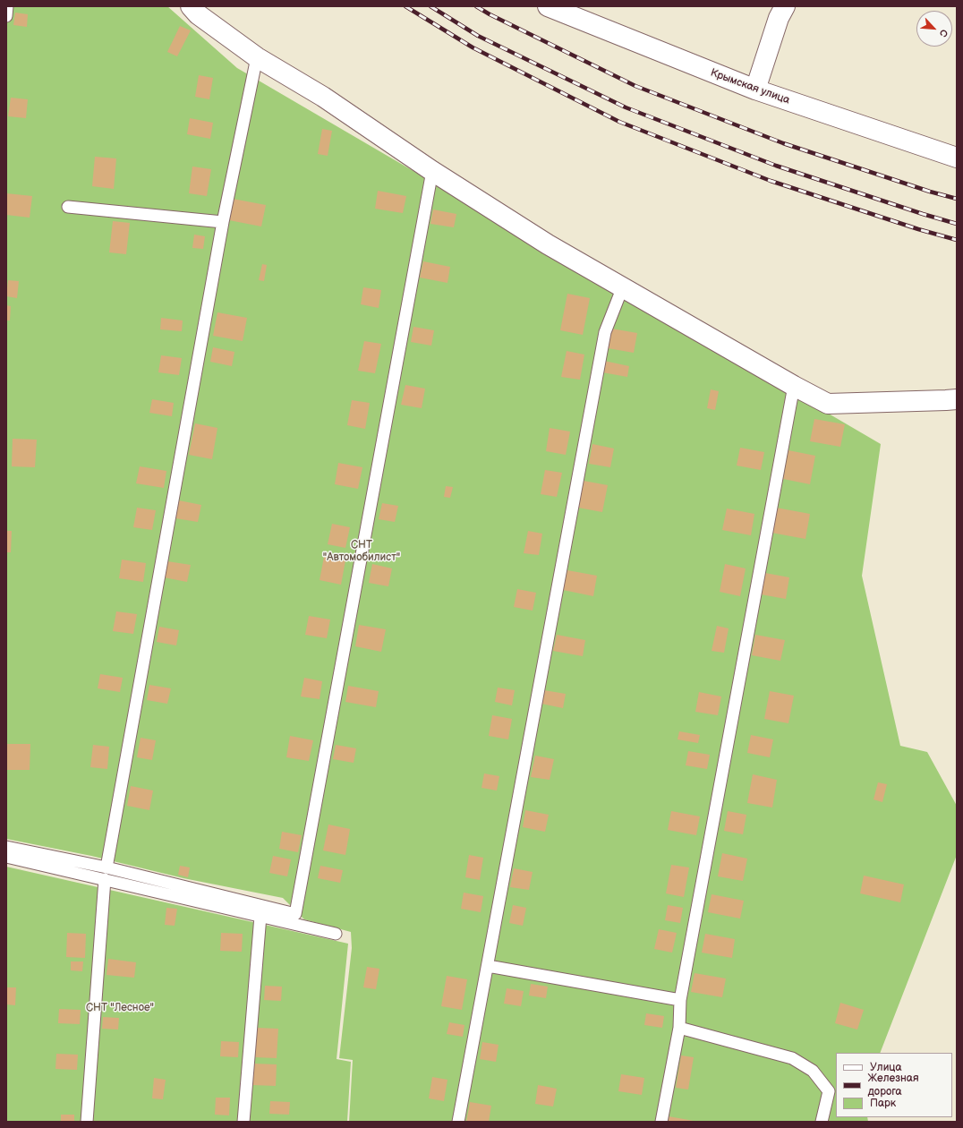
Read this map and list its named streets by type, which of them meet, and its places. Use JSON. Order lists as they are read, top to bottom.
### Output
{
  "streets": {
    "street": ["Крымская улица"]
  },
  "parks": ["СНТ \"Автомобилист\"", "СНТ \"Лесное\""],
  "legend": ["Улица", "Железная дорога", "Парк"],
  "north": "bottom right"
}
